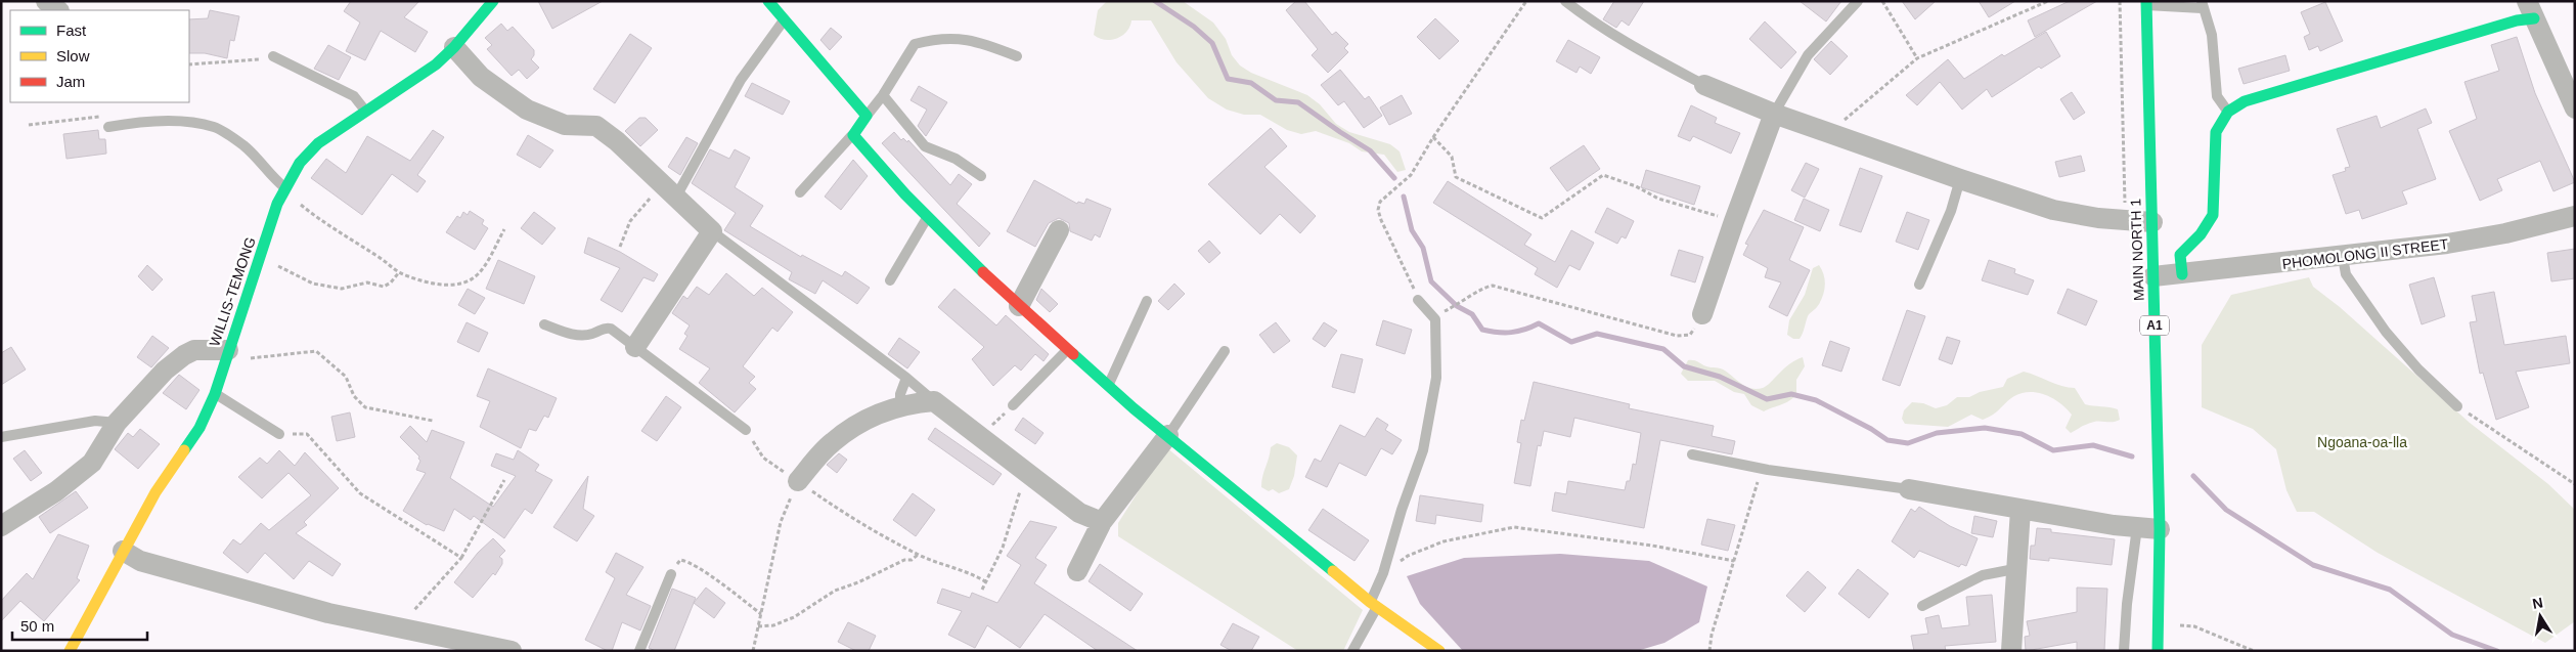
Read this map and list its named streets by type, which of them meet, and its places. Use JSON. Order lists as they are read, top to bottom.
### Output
{
  "streets": {
    "street": [
      "MAIN NORTH 1",
      "PHOMOLONG II STREET",
      "WILLIS-TEMONG",
      "A1"
    ]
  },
  "crossings": [
    ["MAIN NORTH 1", "PHOMOLONG II STREET"]
  ],
  "parks": ["Ngoana-oa-lla"],
  "legend": ["Fast", "Slow", "Jam"],
  "scale_bar": "50 m",
  "north": "top"
}
